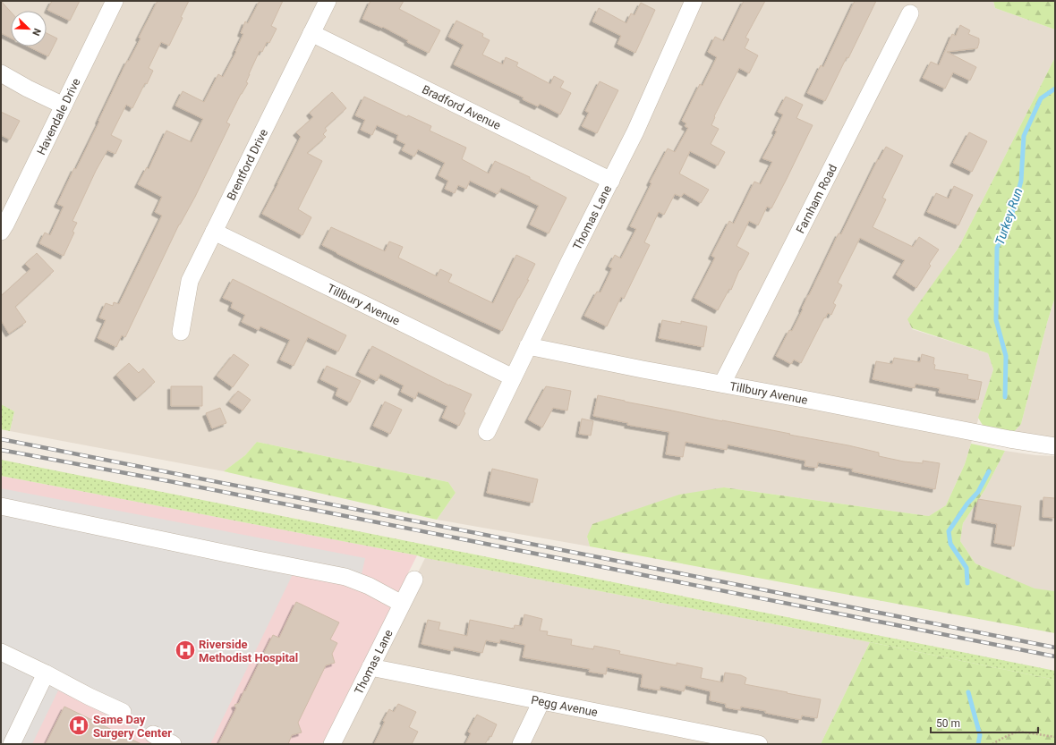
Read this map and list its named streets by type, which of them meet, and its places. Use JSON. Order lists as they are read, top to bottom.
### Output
{
  "streets": {
    "street": [
      "Bradford Avenue",
      "Havendale Drive",
      "Brentford Drive",
      "Farnham Road",
      "Thomas Lane",
      "Tillbury Avenue",
      "Pegg Avenue"
    ]
  },
  "crossings": [
    ["Bradford Avenue", "Brentford Drive"],
    ["Bradford Avenue", "Thomas Lane"],
    ["Brentford Drive", "Tillbury Avenue"],
    ["Farnham Road", "Tillbury Avenue"],
    ["Thomas Lane", "Tillbury Avenue"],
    ["Thomas Lane", "Pegg Avenue"]
  ],
  "water": ["Turkey Run"],
  "places": {
    "hospital": ["Riverside Methodist Hospital", "Same Day Surgery Center"]
  },
  "scale_bar": "50 m",
  "north": "bottom right"
}
